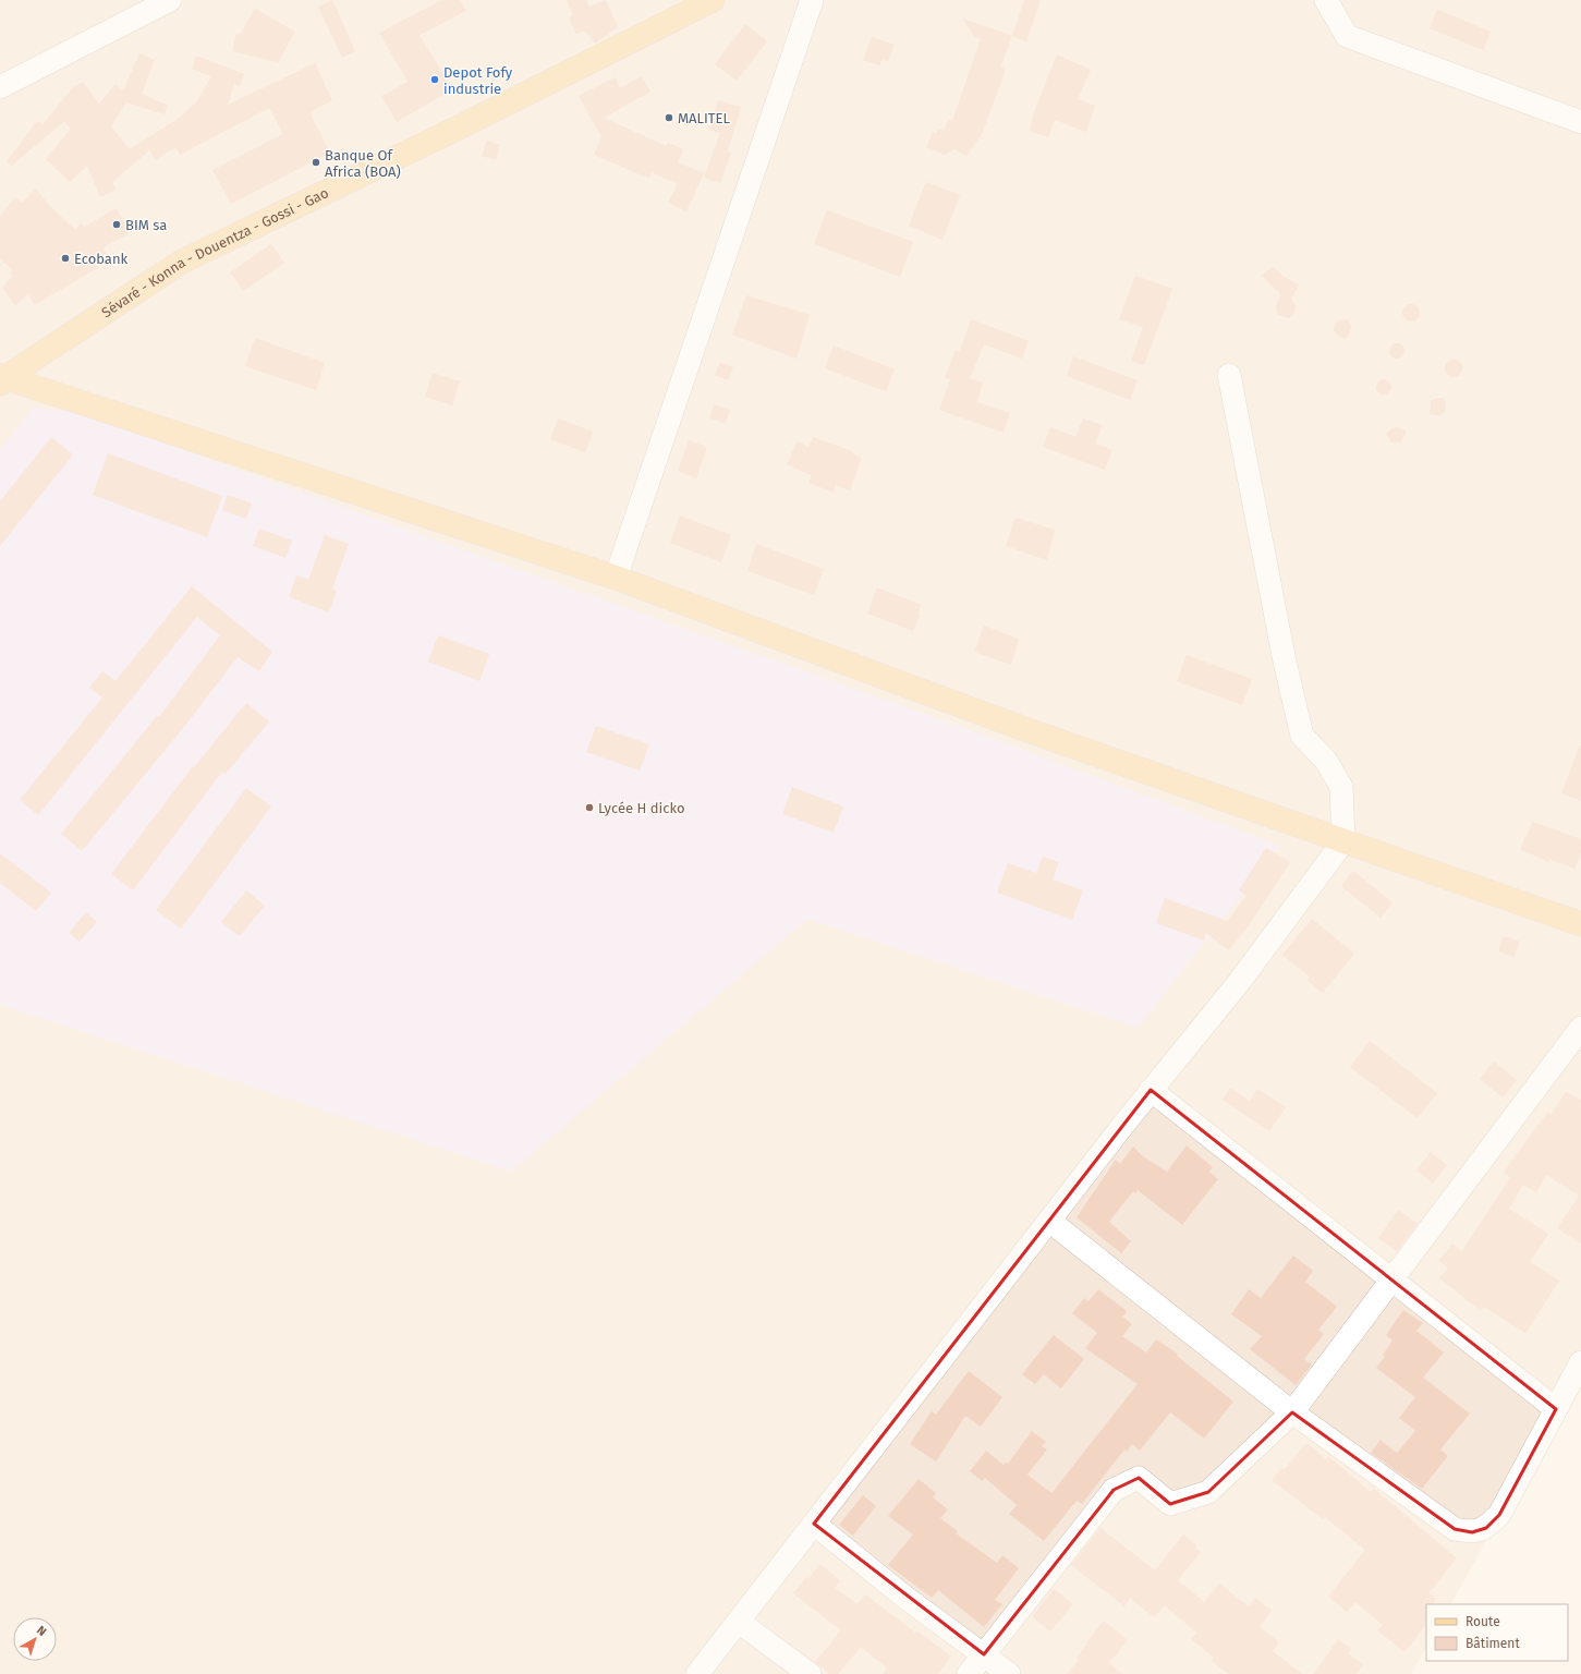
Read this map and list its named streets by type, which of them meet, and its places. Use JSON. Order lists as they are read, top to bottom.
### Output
{
  "streets": {
    "main road": ["Sévaré - Konna - Douentza - Gossi - Gao"]
  },
  "places": [
    "Depot Fofy industrie",
    "MALITEL",
    "Banque Of Africa (BOA)",
    "BIM sa",
    "Ecobank",
    "Lycée H dicko"
  ],
  "legend": ["Route", "Bâtiment"],
  "north": "top right"
}
